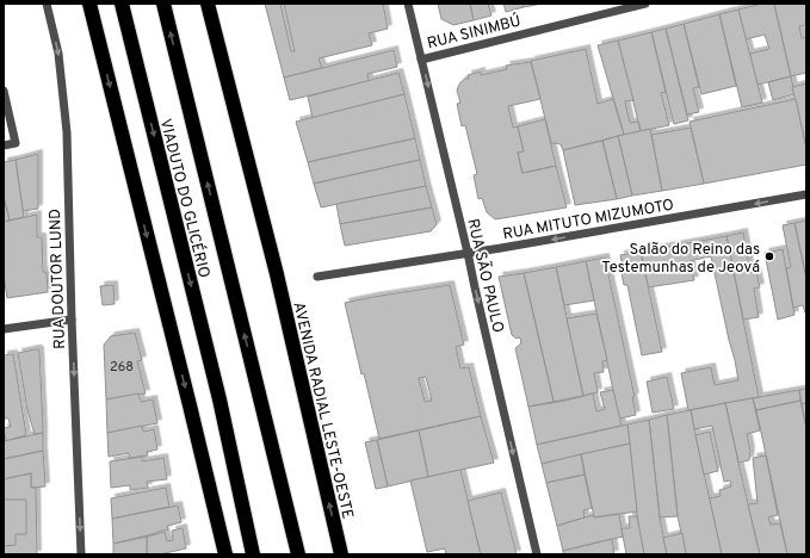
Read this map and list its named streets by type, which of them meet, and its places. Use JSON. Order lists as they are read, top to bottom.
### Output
{
  "streets": {
    "highway": ["VIADUTO DO GLICÉRIO", "AVENIDA RADIAL LESTE-OESTE"],
    "street": [
      "RUA SINIMBÚ",
      "RUA MITUTO MIZUMOTO",
      "RUA SÃO PAULO",
      "RUA DOUTOR LUND"
    ]
  },
  "crossings": [
    ["RUA SINIMBÚ", "RUA SÃO PAULO"],
    ["RUA MITUTO MIZUMOTO", "RUA SÃO PAULO"]
  ],
  "one_way": ["RUA MITUTO MIZUMOTO", "RUA SÃO PAULO", "RUA DOUTOR LUND"],
  "places": ["Salão do Reino das Testemunhas de Jeová"],
  "house_numbers": ["268"]
}
